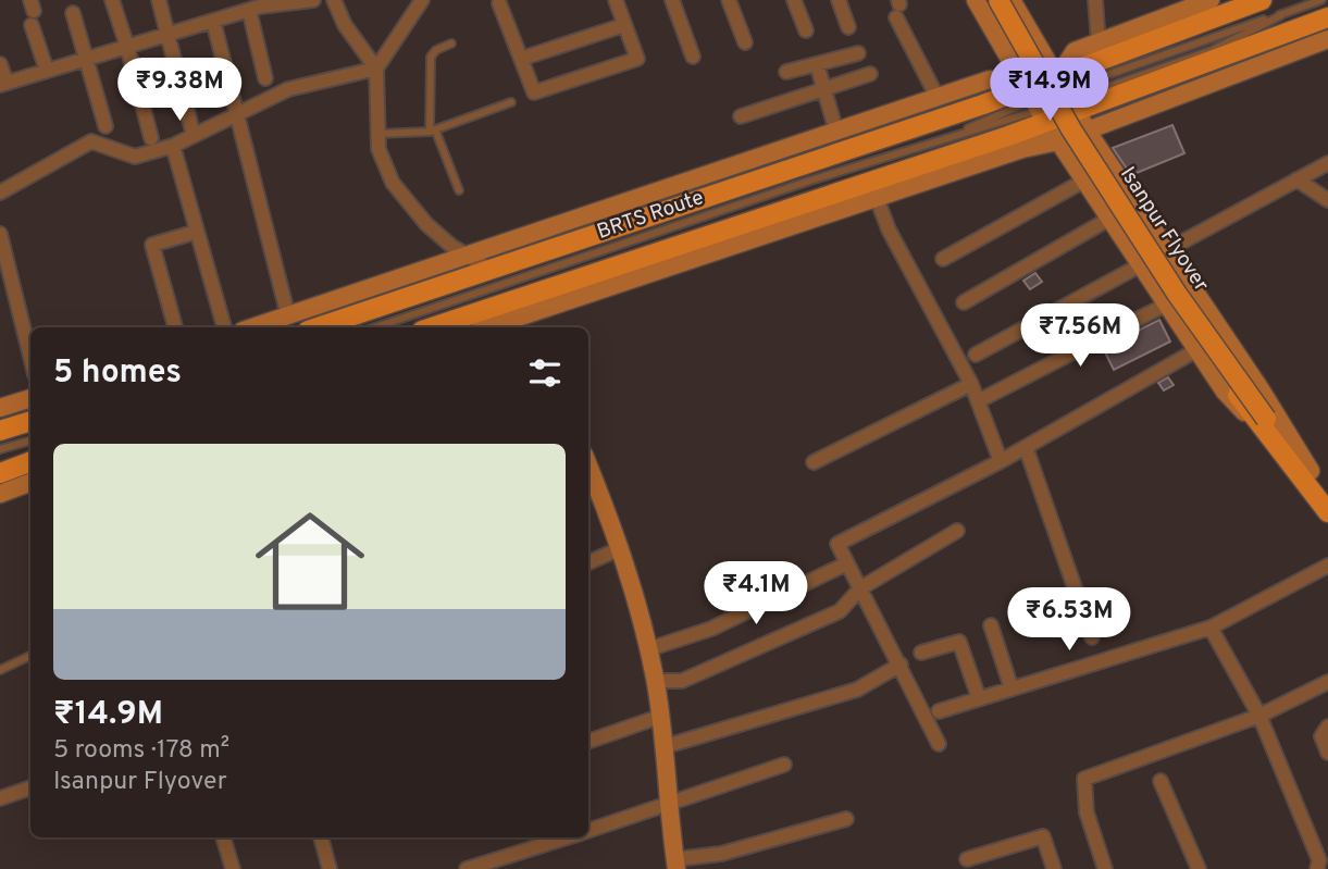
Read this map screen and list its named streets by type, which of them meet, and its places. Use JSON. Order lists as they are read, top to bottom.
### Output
{
  "streets": {
    "main road": ["Isanpur Flyover"],
    "lane": ["BRTS Route"]
  },
  "page": {
    "price": [
      "₹9.38M",
      "₹14.9M",
      "₹7.56M",
      "₹4.1M",
      "₹6.53M"
    ],
    "heading": "5 homes",
    "list": [
      {
        "name": "₹14.9M",
        "note": "5 rooms · 178 m² · Isanpur Flyover"
      }
    ]
  }
}
